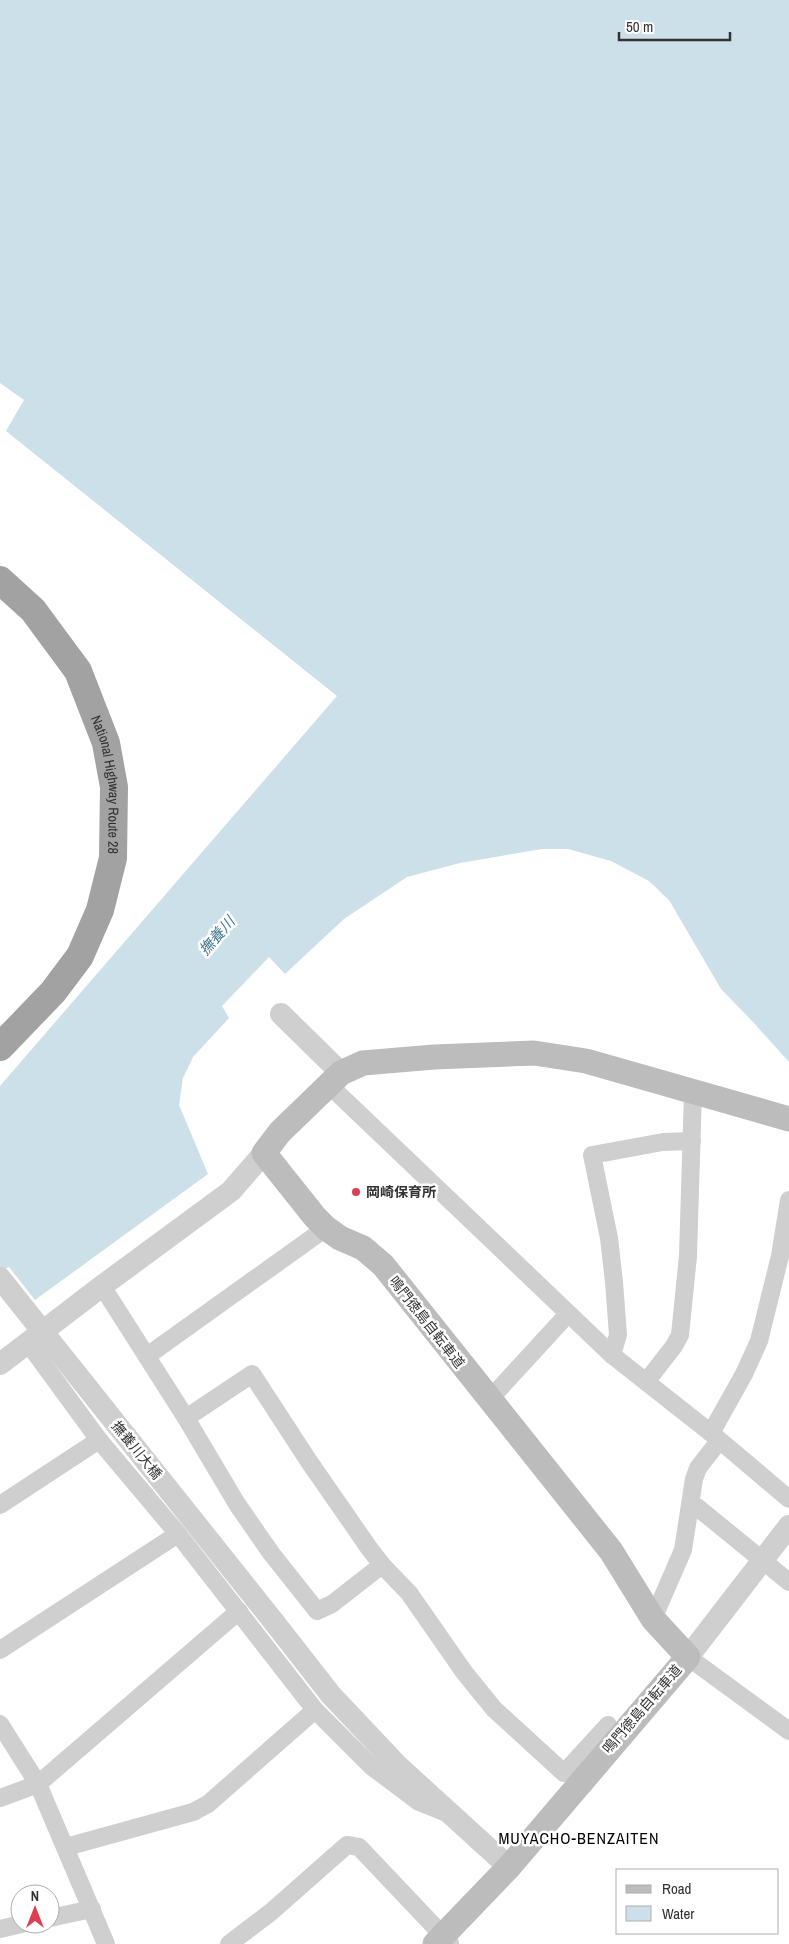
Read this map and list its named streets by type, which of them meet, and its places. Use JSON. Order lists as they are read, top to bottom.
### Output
{
  "streets": {
    "highway": ["National Highway Route 28"],
    "main road": ["鳴門徳島自転車道"],
    "street": ["撫養川大橋"]
  },
  "crossings": [
    ["鳴門徳島自転車道", "撫養川大橋"]
  ],
  "districts": ["MUYACHO-BENZAITEN"],
  "water": ["撫養川"],
  "places": ["岡崎保育所"],
  "legend": ["Road", "Water"],
  "scale_bar": "50 m",
  "north": "top"
}
